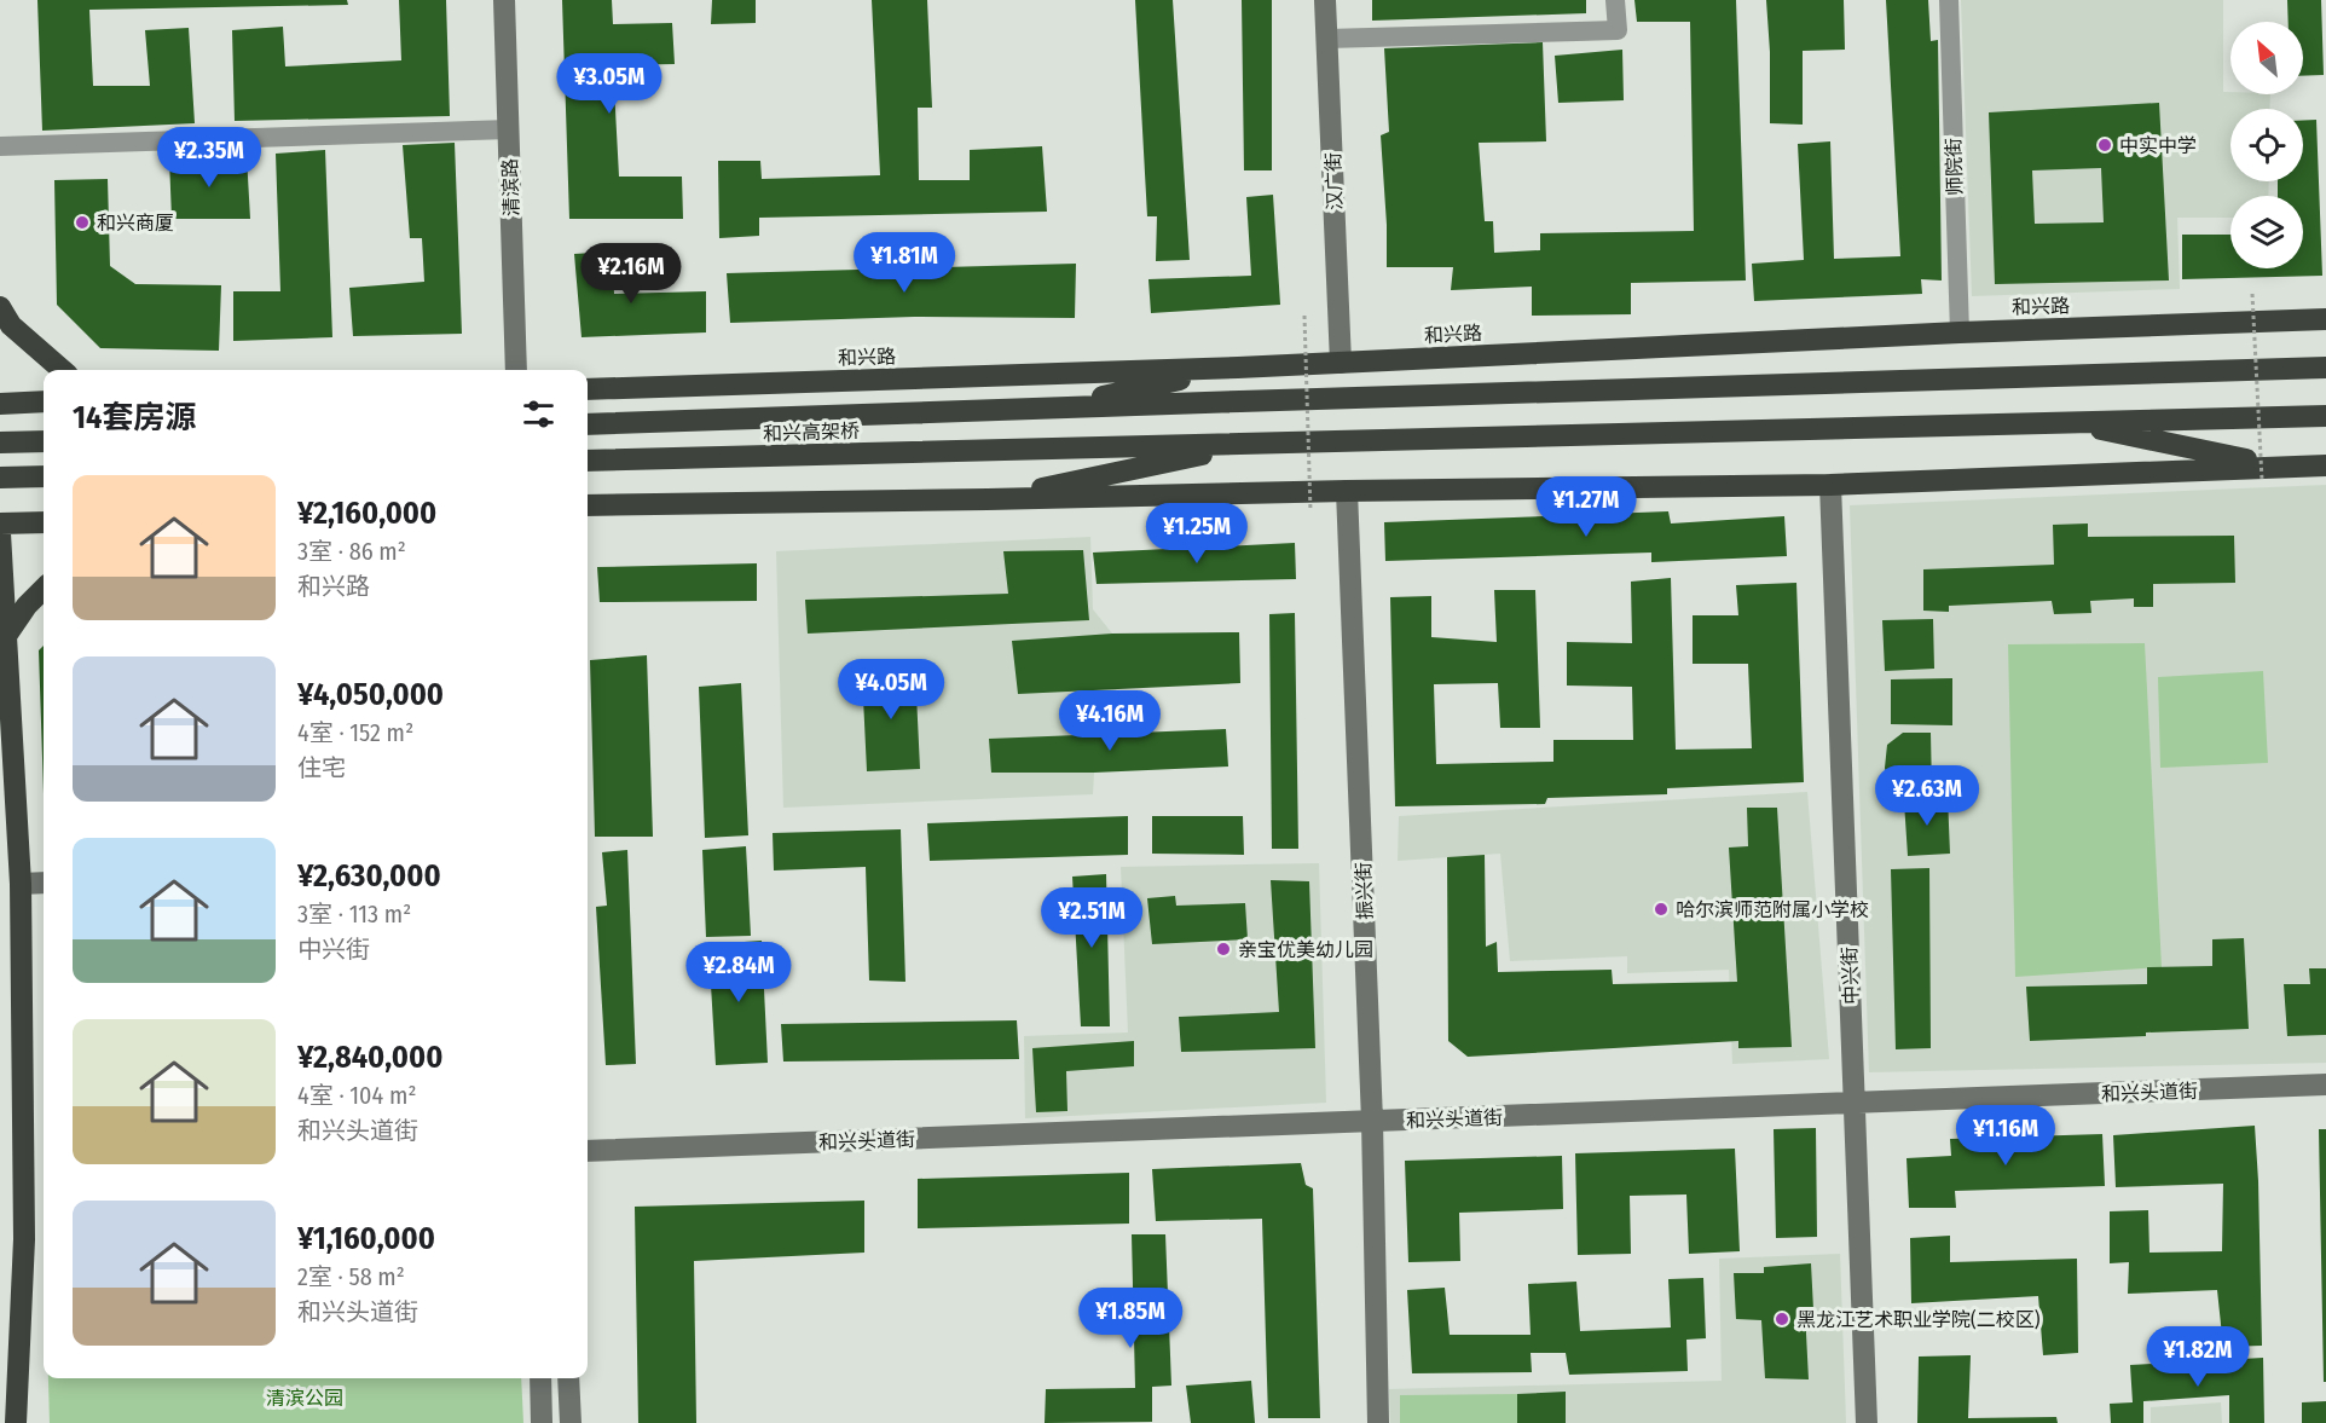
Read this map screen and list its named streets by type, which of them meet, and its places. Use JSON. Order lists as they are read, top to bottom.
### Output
{
  "streets": {
    "highway": ["和兴路", "和兴高架桥"],
    "street": [
      "师院街",
      "汉广街",
      "清滨路",
      "振兴街",
      "中兴街",
      "和兴头道街"
    ]
  },
  "crossings": [
    ["师院街", "和兴路"],
    ["汉广街", "和兴路"],
    ["振兴街", "和兴头道街"],
    ["中兴街", "和兴头道街"]
  ],
  "parks": ["清滨公园"],
  "places": [
    "中实中学",
    "和兴商厦",
    "哈尔滨师范附属小学校",
    "亲宝优美幼儿园",
    "黑龙江艺术职业学院(二校区)"
  ],
  "north": "top left",
  "page": {
    "price": [
      "¥3.05M",
      "¥2.35M",
      "¥1.81M",
      "¥2.16M",
      "¥1.27M",
      "¥1.25M",
      "¥4.05M",
      "¥4.16M",
      "¥2.63M",
      "¥2.51M",
      "¥2.84M",
      "¥1.16M",
      "¥1.85M",
      "¥1.82M"
    ],
    "heading": "14套房源",
    "list": [
      {
        "name": "¥2,160,000",
        "note": "3室 · 86 m² · 和兴路"
      },
      {
        "name": "¥4,050,000",
        "note": "4室 · 152 m² · 住宅"
      },
      {
        "name": "¥2,630,000",
        "note": "3室 · 113 m² · 中兴街"
      },
      {
        "name": "¥2,840,000",
        "note": "4室 · 104 m² · 和兴头道街"
      },
      {
        "name": "¥1,160,000",
        "note": "2室 · 58 m² · 和兴头道街"
      }
    ]
  }
}
